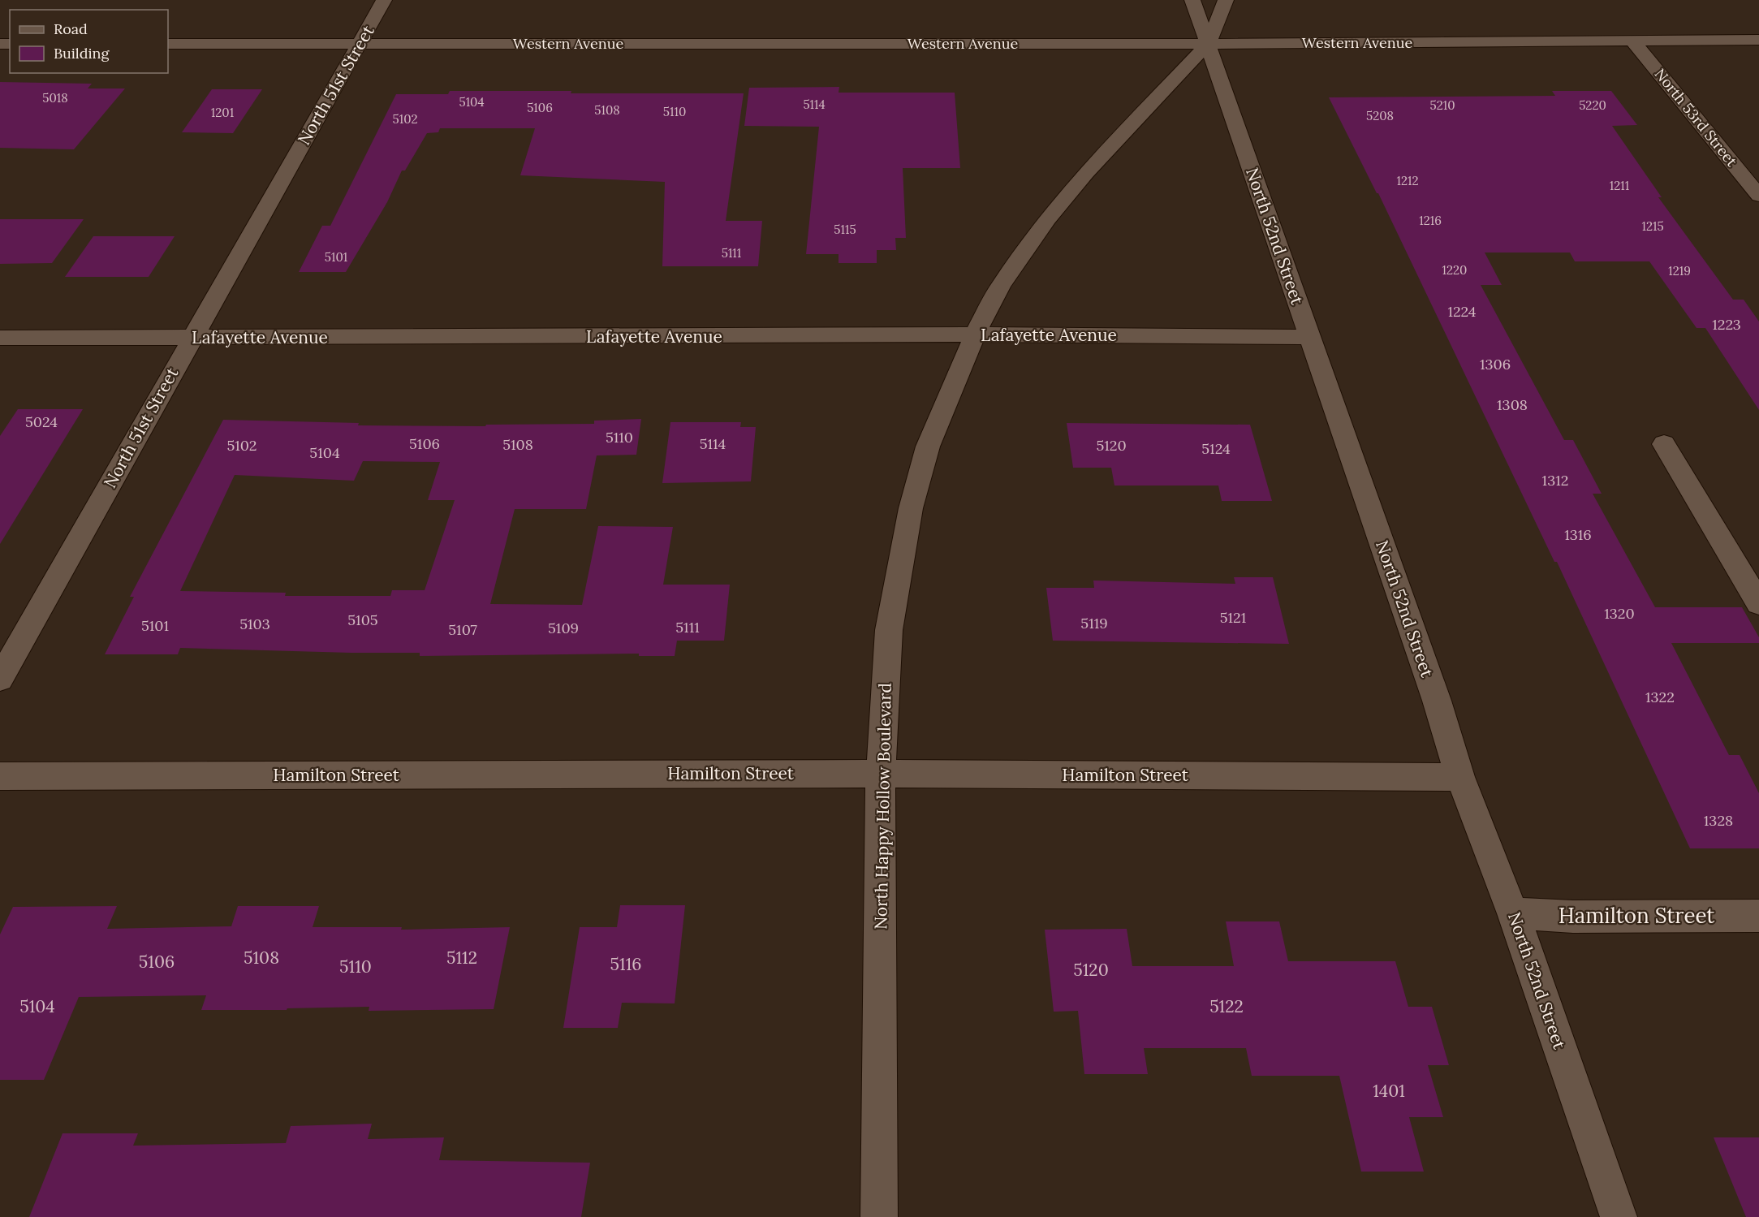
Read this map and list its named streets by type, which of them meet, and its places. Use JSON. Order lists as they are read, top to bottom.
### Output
{
  "streets": {
    "street": [
      "Western Avenue",
      "North 51st Street",
      "North 53rd Street",
      "North 52nd Street",
      "Lafayette Avenue",
      "Hamilton Street",
      "North Happy Hollow Boulevard"
    ]
  },
  "crossings": [
    ["Western Avenue", "North 51st Street"],
    ["Western Avenue", "North 53rd Street"],
    ["Western Avenue", "North 52nd Street"],
    ["Western Avenue", "North Happy Hollow Boulevard"],
    ["North 51st Street", "Lafayette Avenue"],
    ["North 52nd Street", "Lafayette Avenue"],
    ["North 52nd Street", "Hamilton Street"],
    ["North 52nd Street", "North Happy Hollow Boulevard"],
    ["Lafayette Avenue", "North Happy Hollow Boulevard"],
    ["Hamilton Street", "North Happy Hollow Boulevard"]
  ],
  "house_numbers": [
    "5018",
    "5104",
    "5114",
    "5210",
    "5220",
    "5106",
    "5108",
    "5110",
    "1201",
    "5208",
    "5102",
    "1212",
    "1211",
    "1216",
    "1215",
    "5115",
    "5111",
    "5101",
    "1220",
    "1219",
    "1224",
    "1223",
    "1306",
    "1308",
    "5024",
    "5110",
    "5106",
    "5114",
    "5108",
    "5102",
    "5120",
    "5124",
    "5104",
    "1312",
    "1316",
    "1320",
    "5121",
    "5105",
    "5119",
    "5103",
    "5101",
    "5111",
    "5109",
    "5107",
    "1322",
    "1328",
    "5108",
    "5112",
    "5106",
    "5116",
    "5110",
    "5120",
    "5104",
    "5122",
    "1401"
  ],
  "legend": ["Road", "Building"]
}
